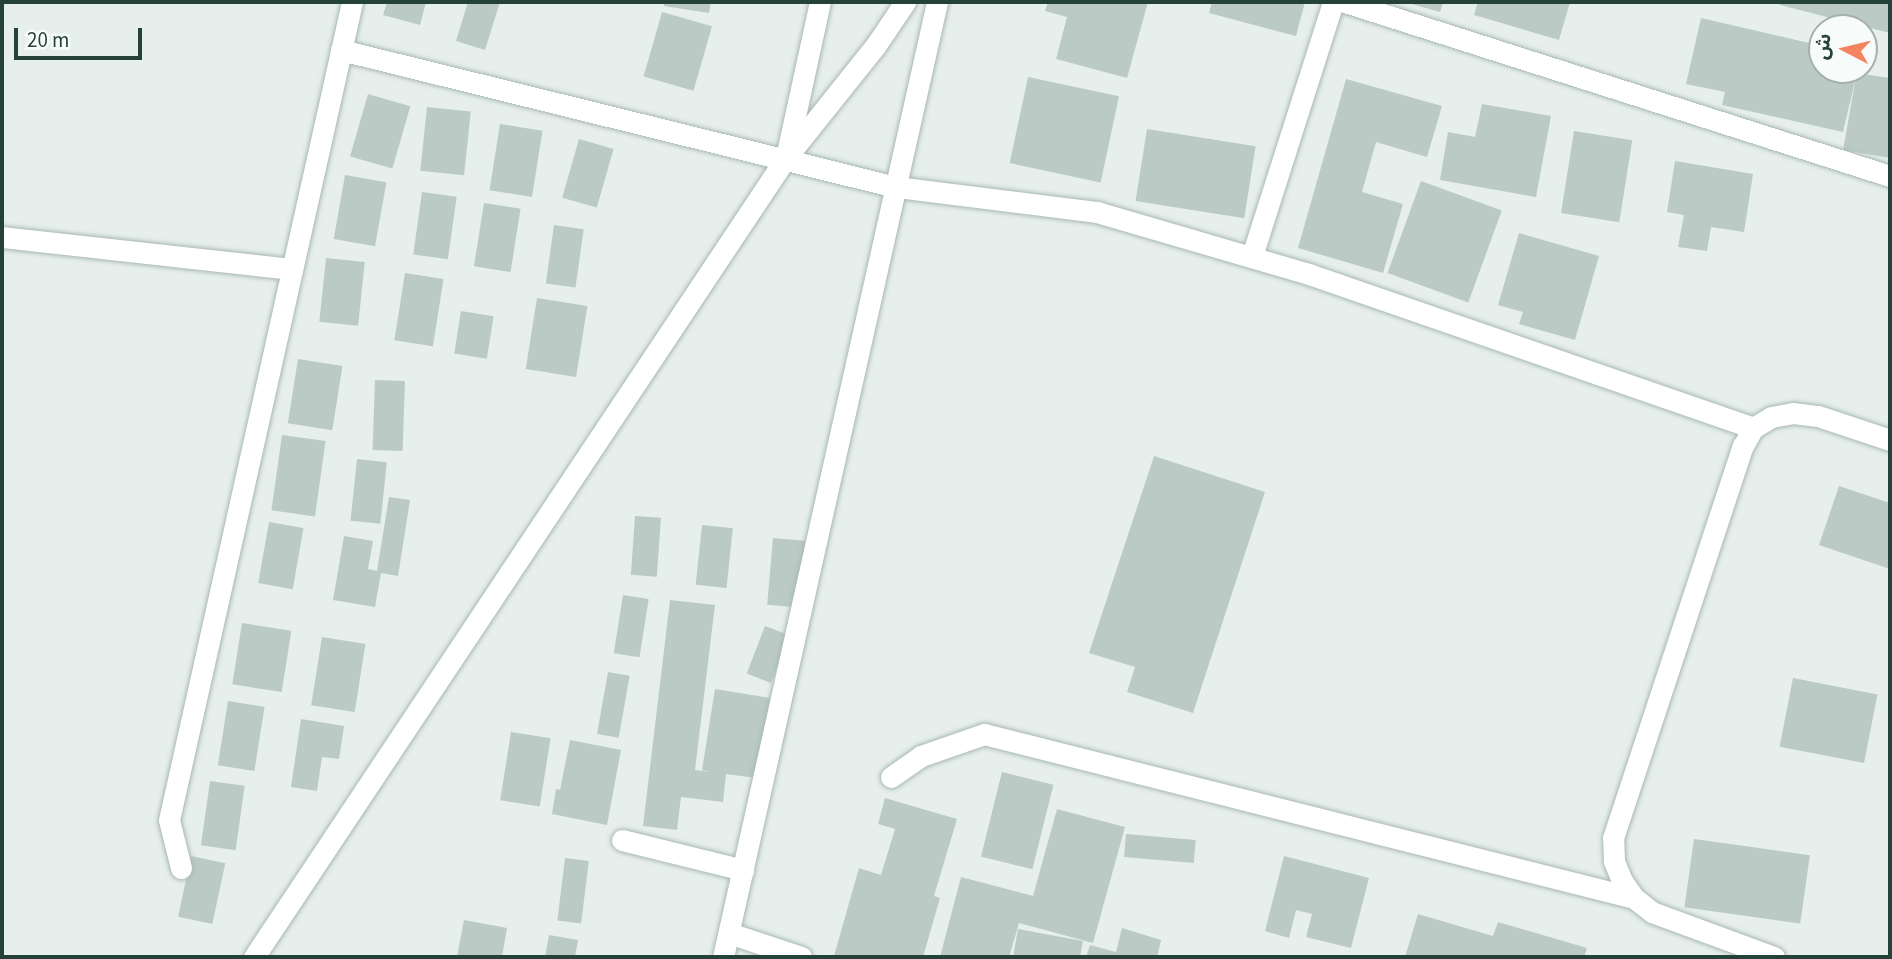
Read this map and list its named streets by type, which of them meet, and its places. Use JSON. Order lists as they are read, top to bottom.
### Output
{
  "scale_bar": "20 m",
  "north": "left"
}
